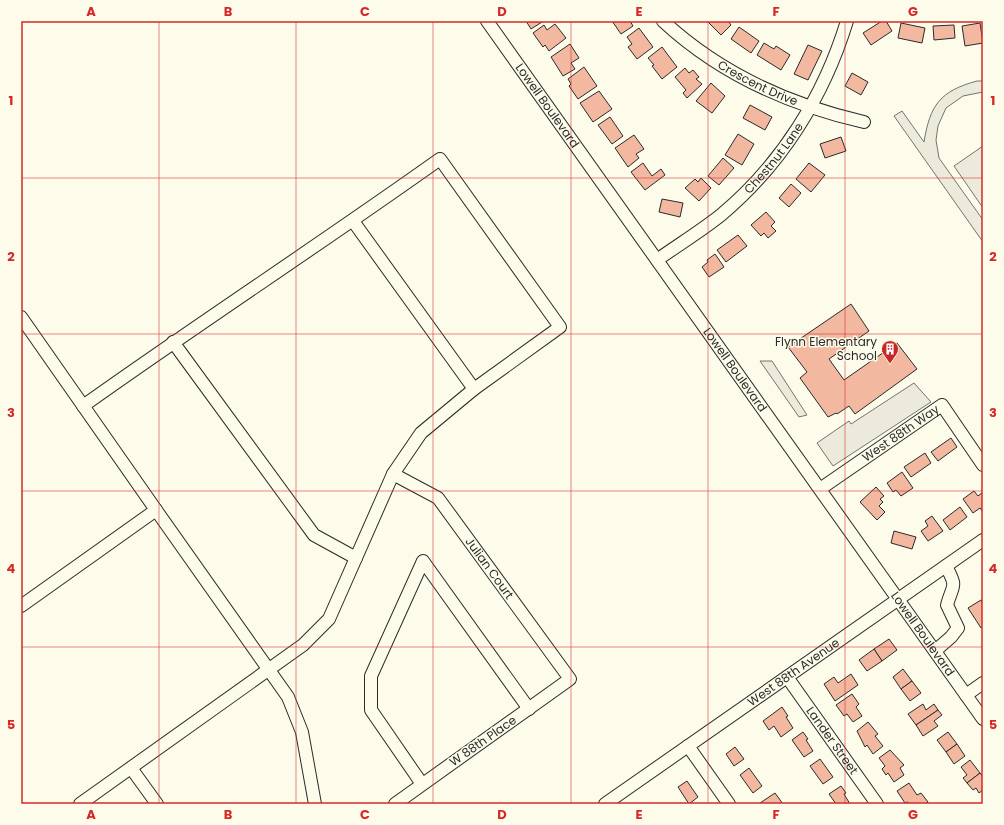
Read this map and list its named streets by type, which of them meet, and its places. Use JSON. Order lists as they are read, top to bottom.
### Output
{
  "streets": {
    "street": [
      "Crescent Drive",
      "Lowell Boulevard",
      "Chestnut Lane",
      "West 88th Way",
      "Julian Court",
      "West 88th Avenue",
      "Lander Street",
      "W 88th Place"
    ]
  },
  "crossings": [
    ["Crescent Drive", "Chestnut Lane"],
    ["Lowell Boulevard", "Chestnut Lane"],
    ["Lowell Boulevard", "West 88th Way"],
    ["Lowell Boulevard", "West 88th Avenue"],
    ["Julian Court", "W 88th Place"],
    ["West 88th Avenue", "Lander Street"]
  ],
  "places": {
    "building": ["Flynn Elementary School"]
  },
  "grid": {
    "columns": [
      "A",
      "B",
      "C",
      "D",
      "E",
      "F",
      "G"
    ],
    "rows": [
      "1",
      "2",
      "3",
      "4",
      "5"
    ]
  }
}
